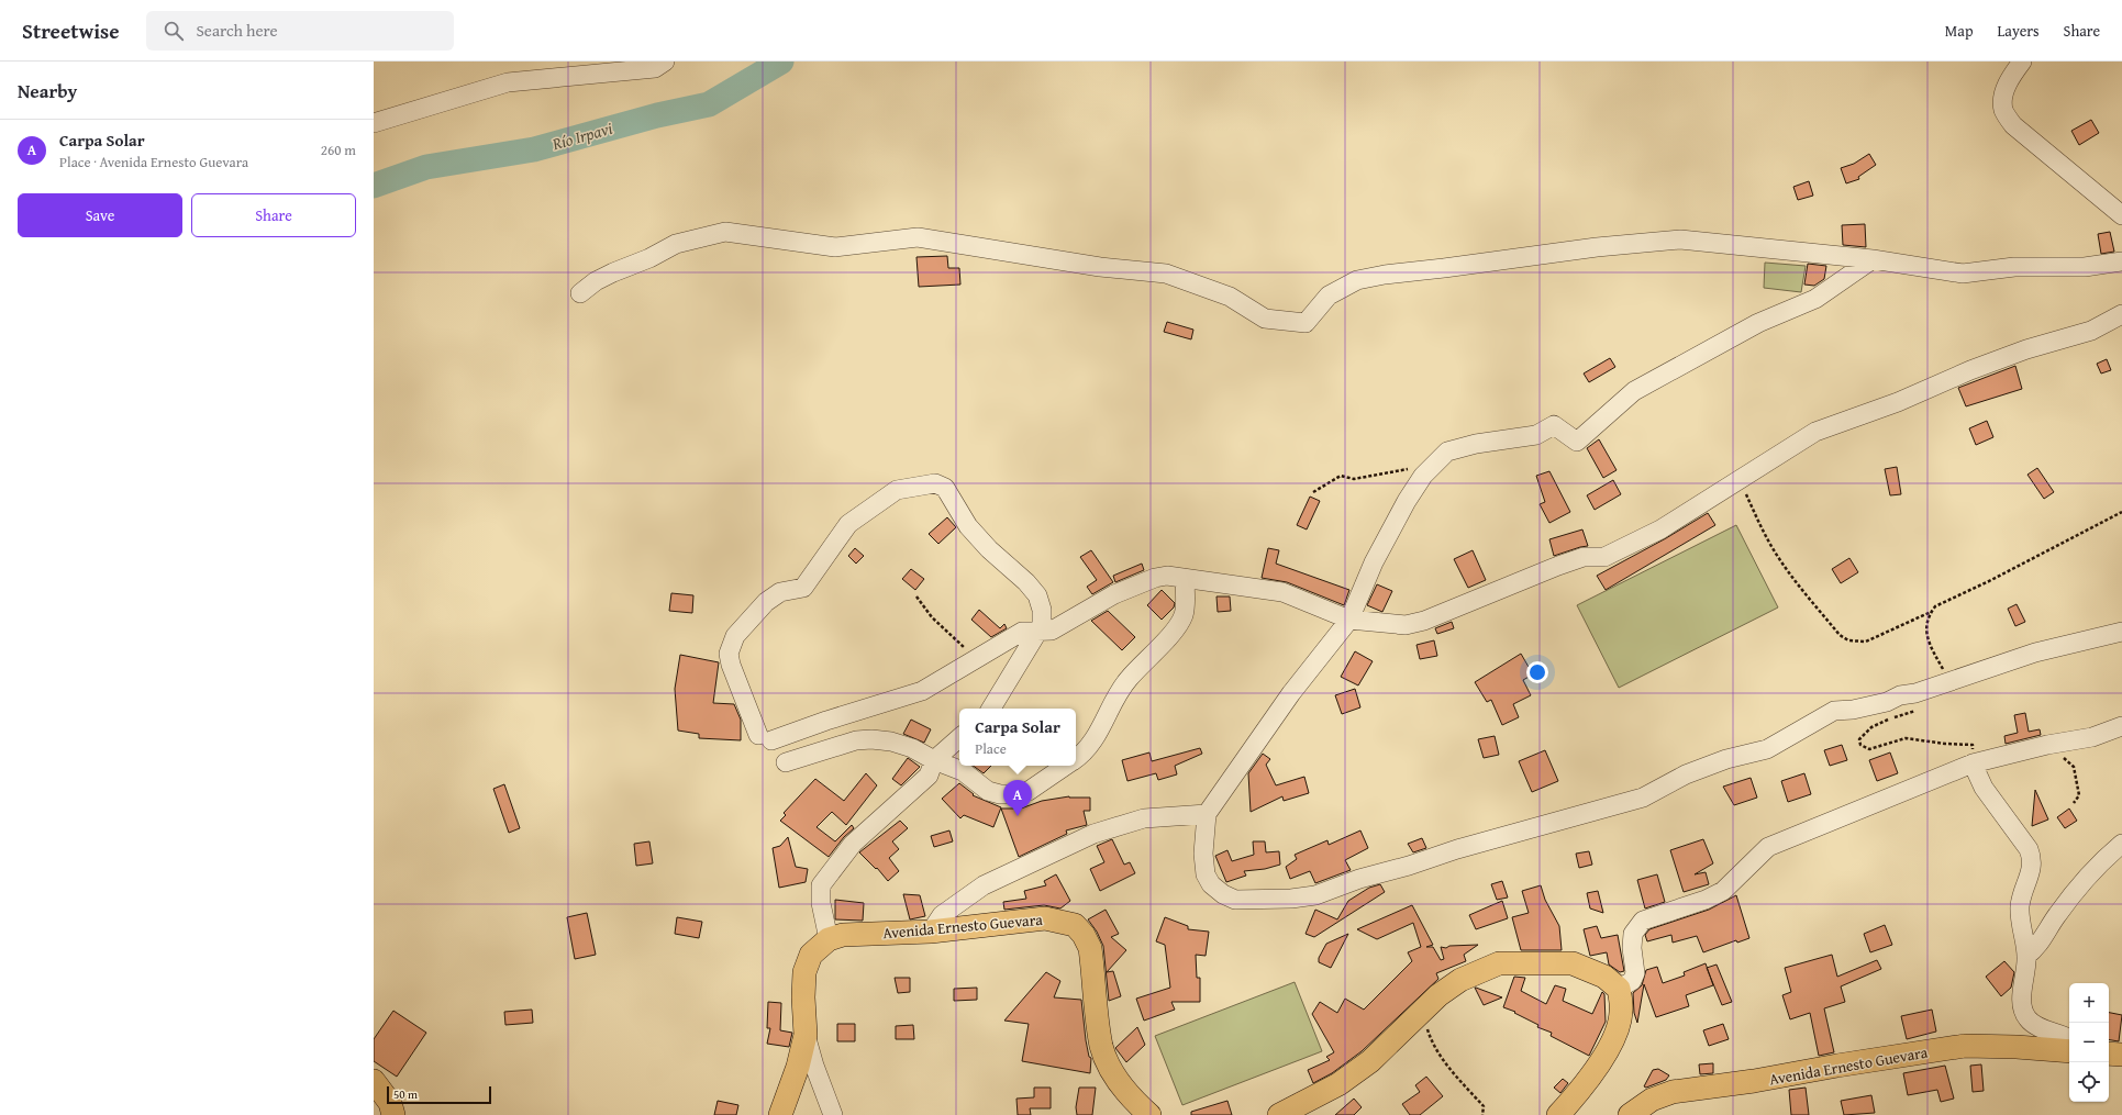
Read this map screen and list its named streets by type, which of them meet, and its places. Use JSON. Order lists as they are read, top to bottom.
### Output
{
  "streets": {
    "main road": ["Avenida Ernesto Guevara"]
  },
  "water": ["Río Irpavi"],
  "scale_bar": "50 m",
  "page": {
    "header": "Streetwise",
    "search": "Search here",
    "nav": ["Map", "Layers", "Share"],
    "heading": "Nearby",
    "list": [
      {
        "mark": "A",
        "name": "Carpa Solar",
        "note": "Place · Avenida Ernesto Guevara",
        "value": "260 m"
      }
    ],
    "buttons": ["Save", "Share"],
    "popup": ["Carpa Solar", "Place"],
    "pins": "A",
    "map_buttons": ["+", "−"],
    "scale": "50 m"
  }
}
